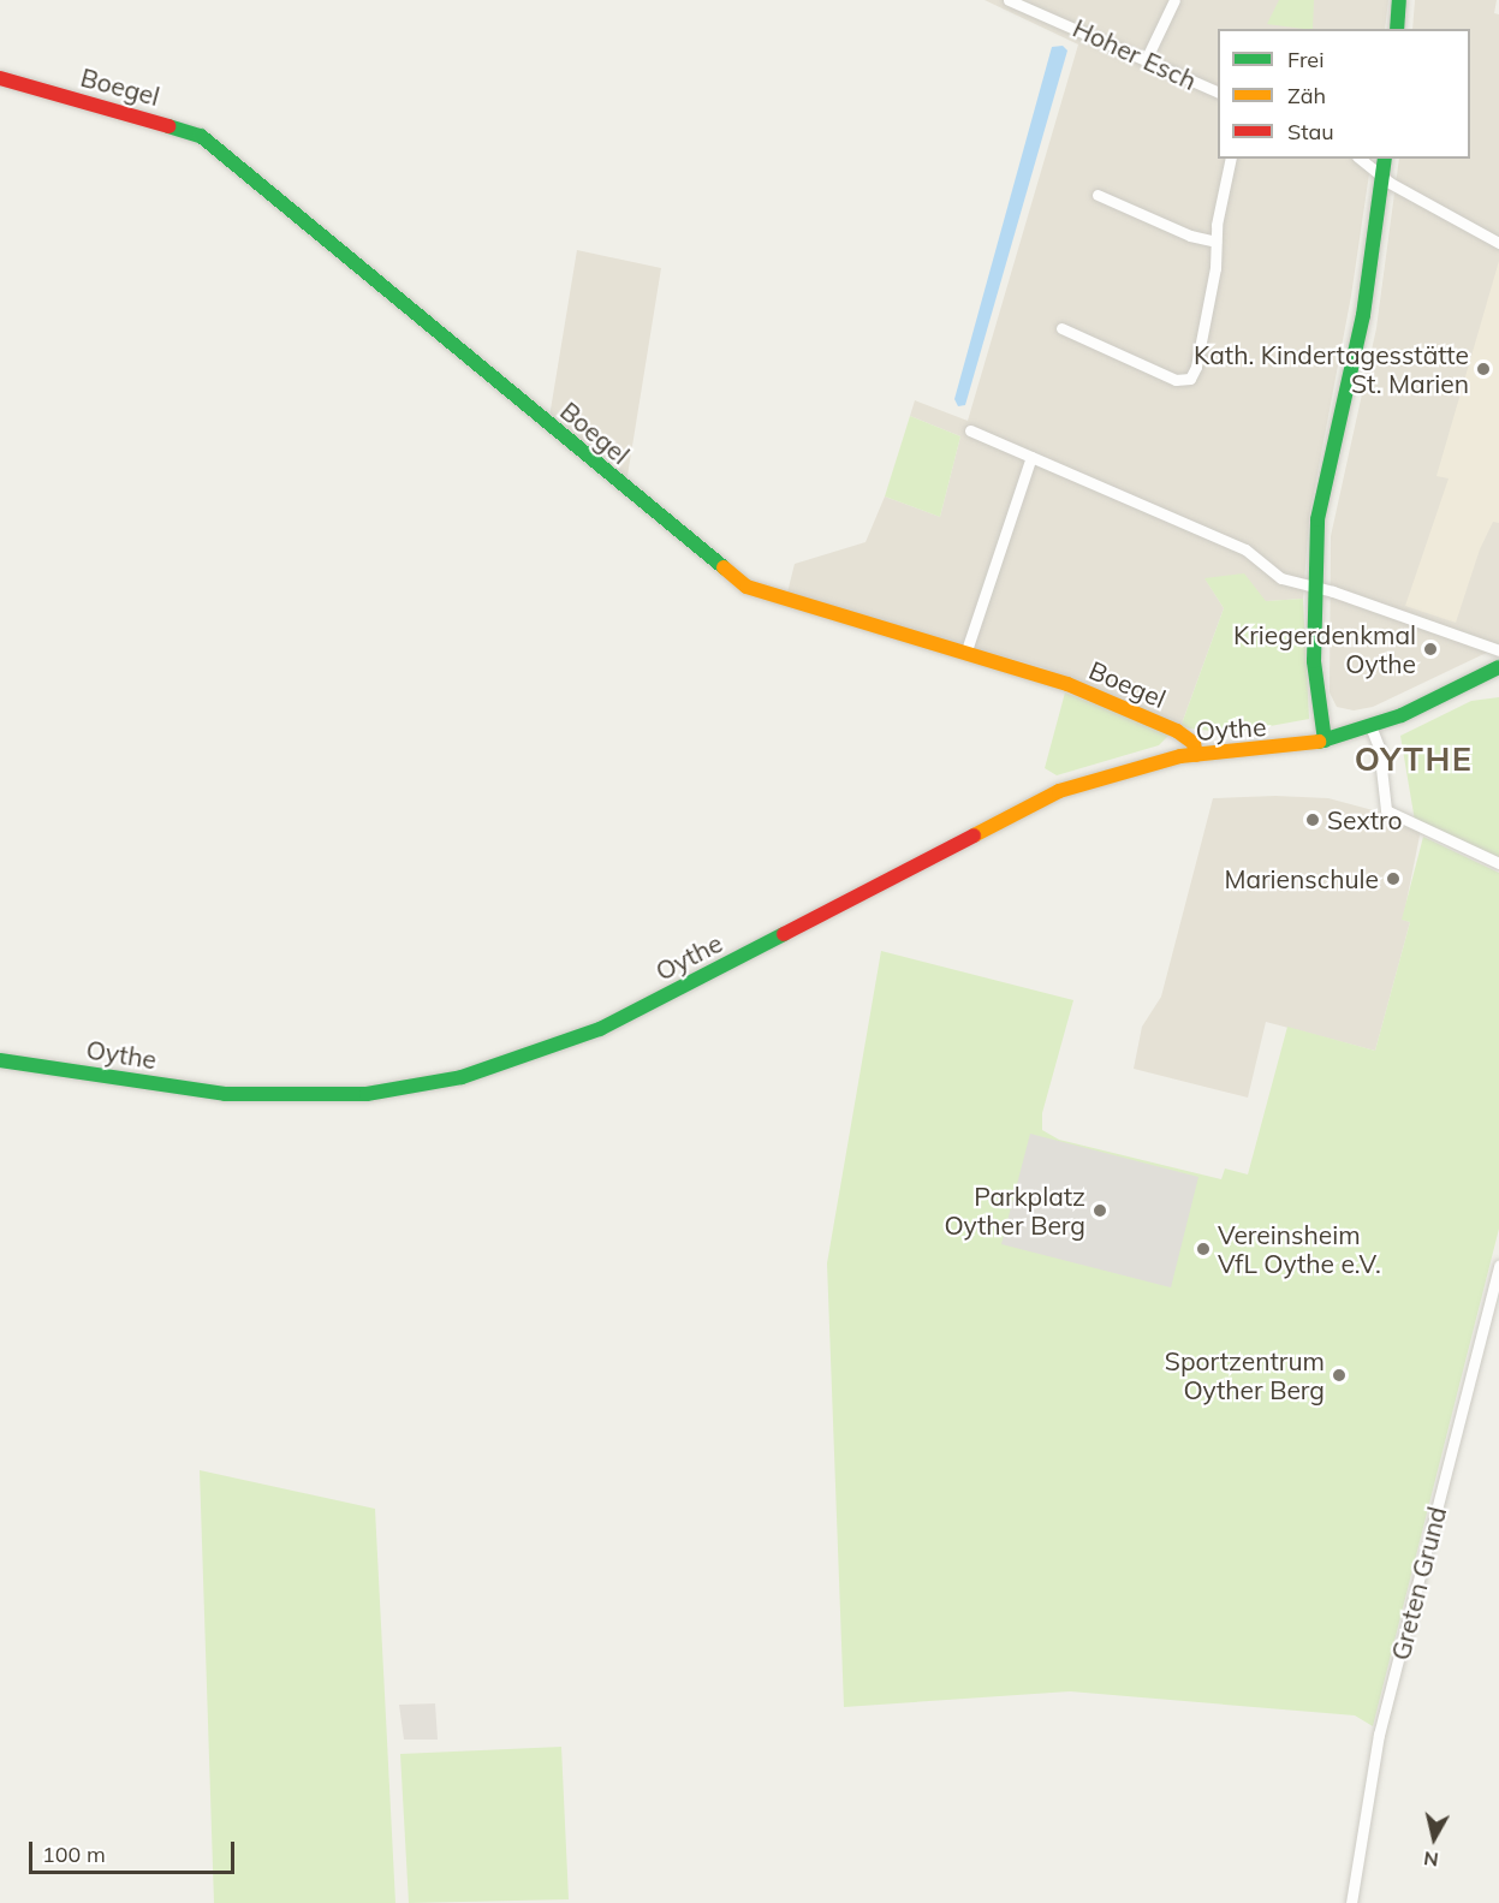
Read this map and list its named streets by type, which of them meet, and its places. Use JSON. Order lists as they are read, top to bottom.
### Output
{
  "streets": {
    "street": [
      "Hoher Esch",
      "Boegel",
      "Oythe",
      "Greten Grund"
    ]
  },
  "crossings": [
    ["Boegel", "Oythe"]
  ],
  "districts": ["OYTHE"],
  "places": [
    "Kath. Kindertagesstätte St. Marien",
    "Kriegerdenkmal Oythe",
    "Sextro",
    "Marienschule",
    "Parkplatz Oyther Berg",
    "Vereinsheim VfL Oythe e.V.",
    "Sportzentrum Oyther Berg"
  ],
  "legend": ["Frei", "Zäh", "Stau"],
  "scale_bar": "100 m",
  "north": "bottom"
}
